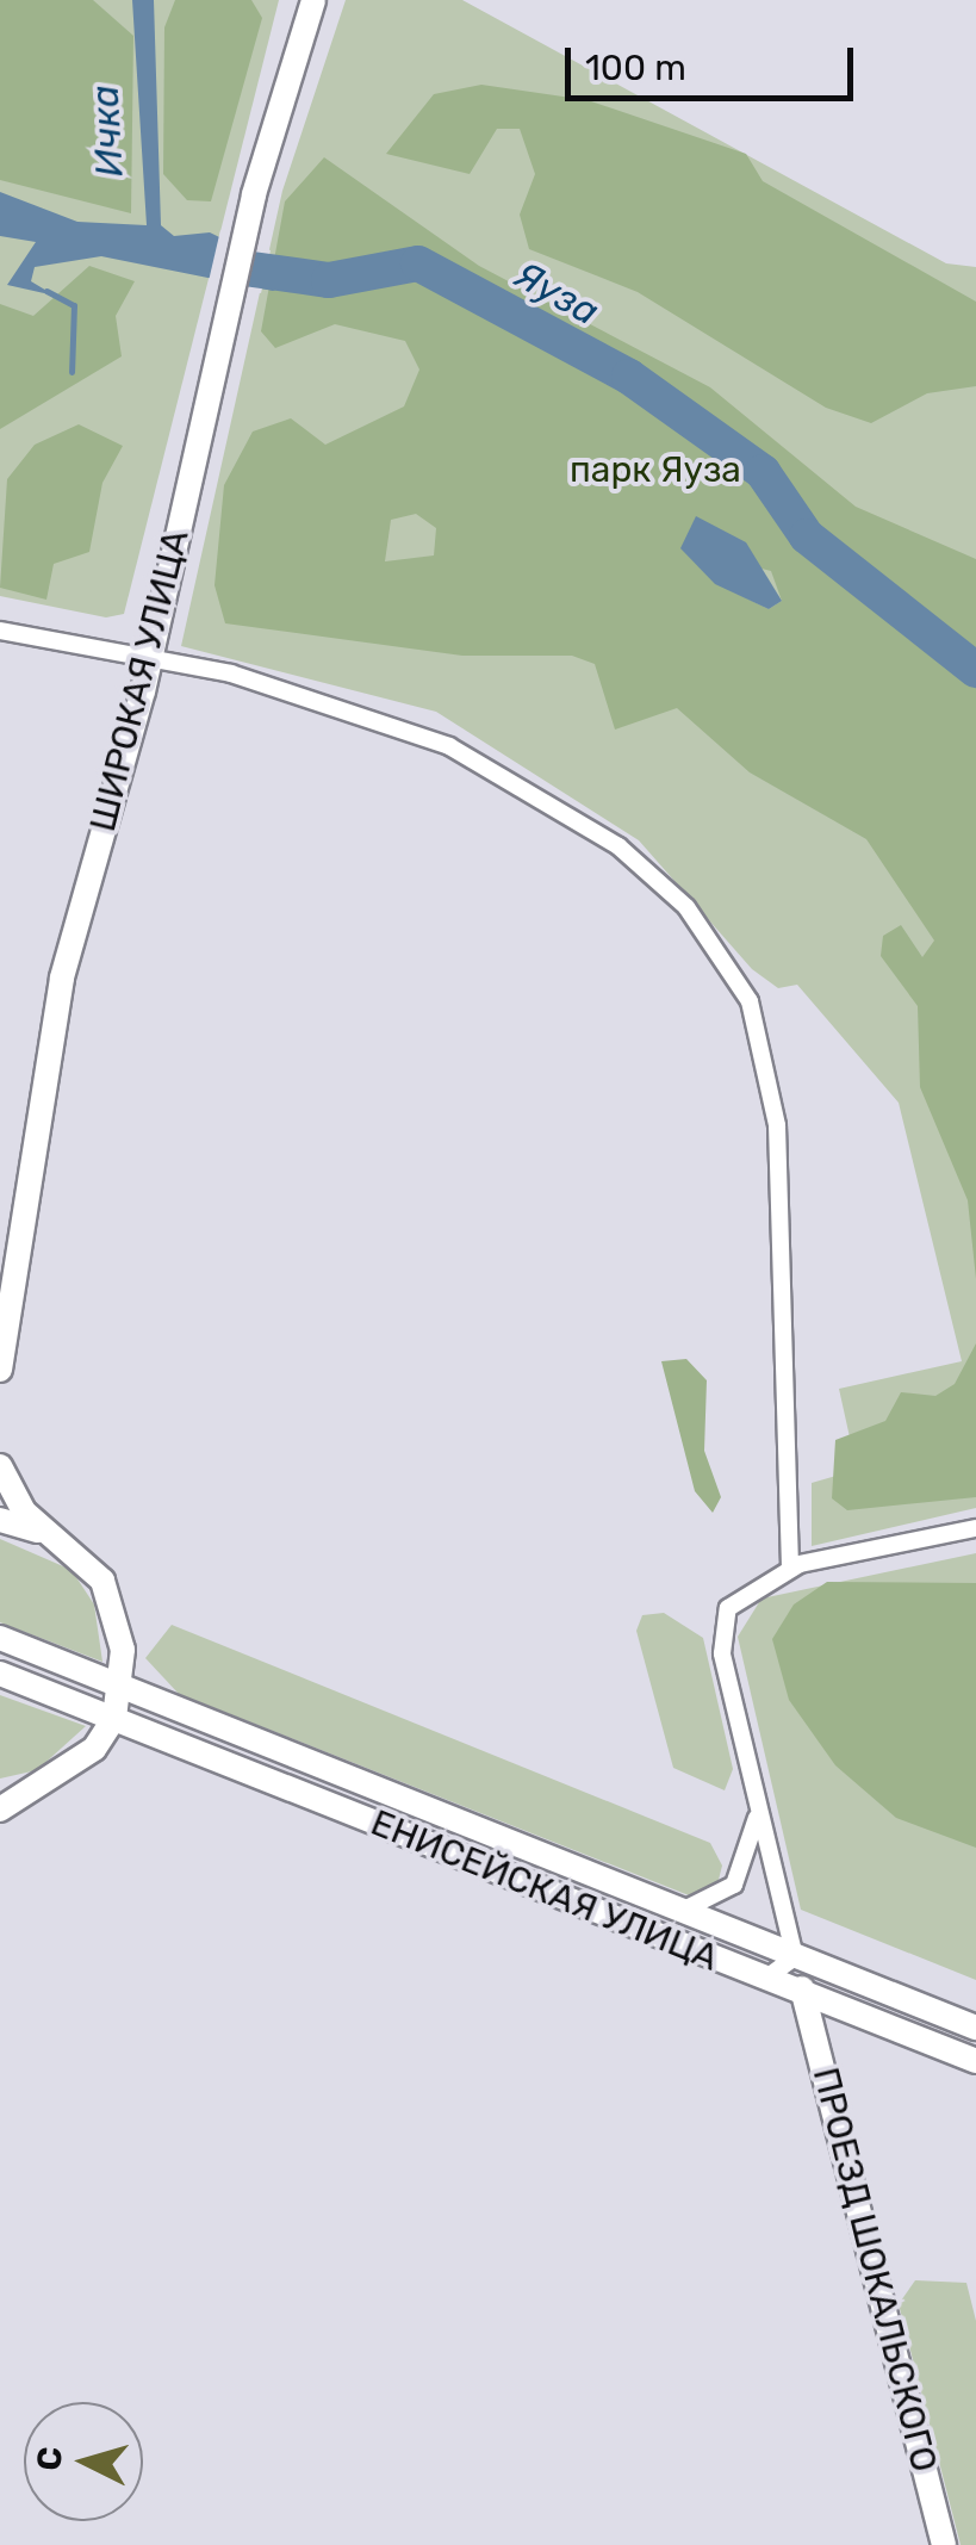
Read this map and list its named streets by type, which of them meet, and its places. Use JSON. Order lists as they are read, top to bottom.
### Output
{
  "streets": {
    "main road": ["ШИРОКАЯ УЛИЦА", "ЕНИСЕЙСКАЯ УЛИЦА", "ПРОЕЗД ШОКАЛЬСКОГО"]
  },
  "crossings": [
    ["ЕНИСЕЙСКАЯ УЛИЦА", "ПРОЕЗД ШОКАЛЬСКОГО"]
  ],
  "water": ["Ичка", "Яуза"],
  "parks": ["парк Яуза"],
  "scale_bar": "100 m",
  "north": "left"
}
